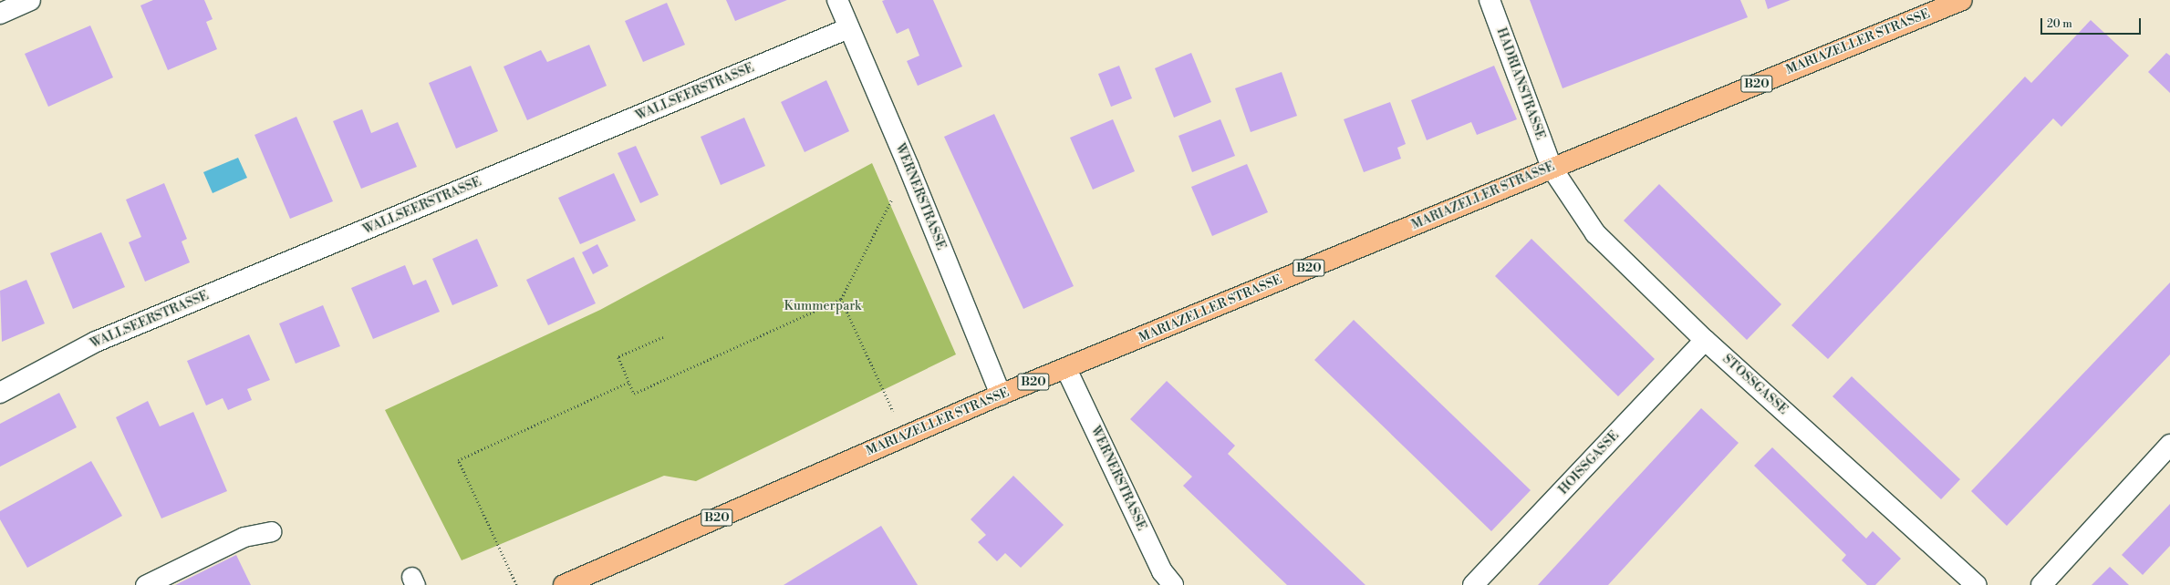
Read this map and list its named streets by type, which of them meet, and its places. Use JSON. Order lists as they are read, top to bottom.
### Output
{
  "streets": {
    "main road": ["MARIAZELLER STRASSE", "B20"],
    "street": [
      "HADRIANSTRASSE",
      "WALLSEERSTRASSE",
      "WERNERSTRASSE",
      "STOSSGASSE",
      "HOISSGASSE"
    ]
  },
  "crossings": [
    ["MARIAZELLER STRASSE", "HADRIANSTRASSE"],
    ["MARIAZELLER STRASSE", "WERNERSTRASSE"],
    ["MARIAZELLER STRASSE", "STOSSGASSE"],
    ["HADRIANSTRASSE", "STOSSGASSE"],
    ["WALLSEERSTRASSE", "WERNERSTRASSE"],
    ["STOSSGASSE", "HOISSGASSE"]
  ],
  "parks": ["Kummerpark"],
  "scale_bar": "20 m"
}
